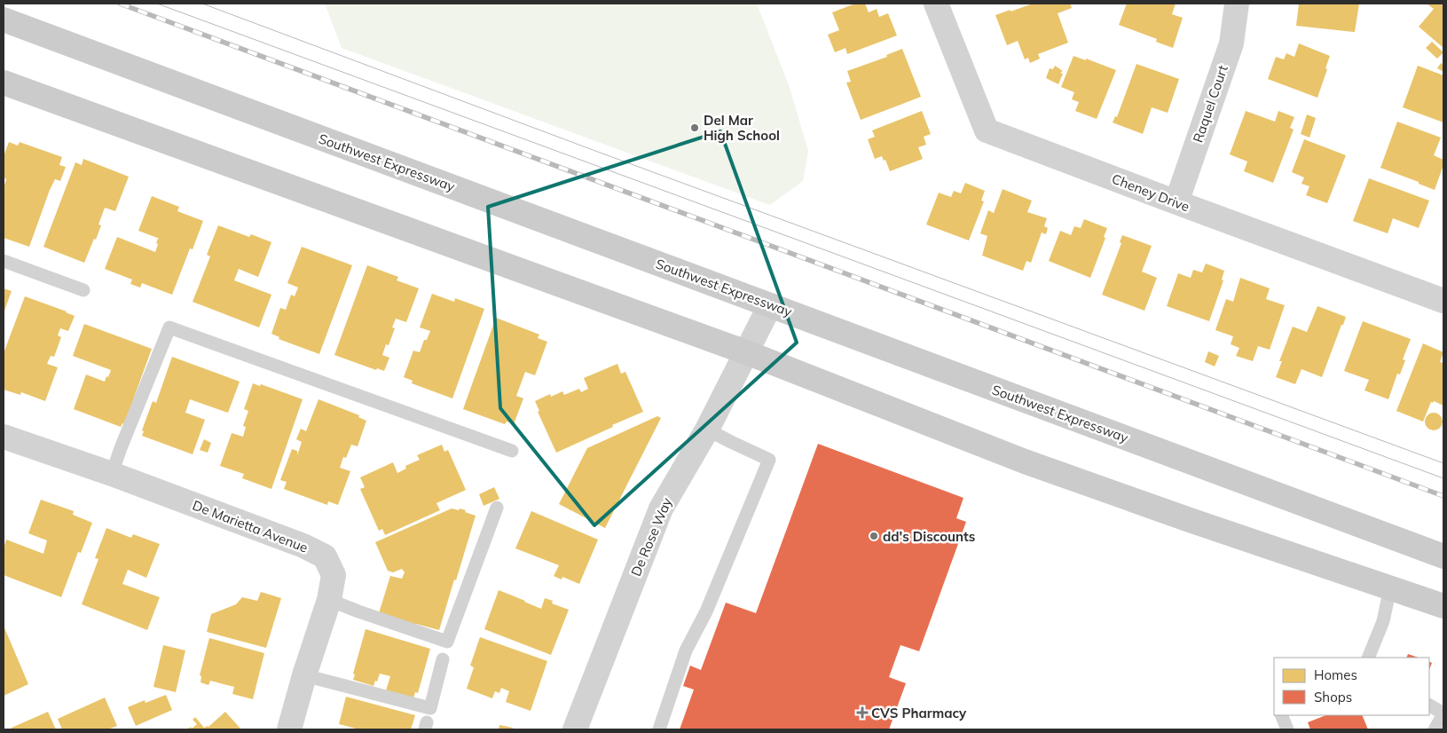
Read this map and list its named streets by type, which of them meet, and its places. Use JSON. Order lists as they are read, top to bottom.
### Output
{
  "streets": {
    "main road": ["Southwest Expressway"],
    "street": [
      "Raquel Court",
      "Cheney Drive",
      "De Marietta Avenue",
      "De Rose Way"
    ]
  },
  "crossings": [
    ["Raquel Court", "Cheney Drive"],
    ["Southwest Expressway", "De Rose Way"]
  ],
  "places": {
    "other": ["Del Mar High School", "dd's Discounts"],
    "health": ["CVS Pharmacy"]
  },
  "legend": ["Homes", "Shops"]
}
